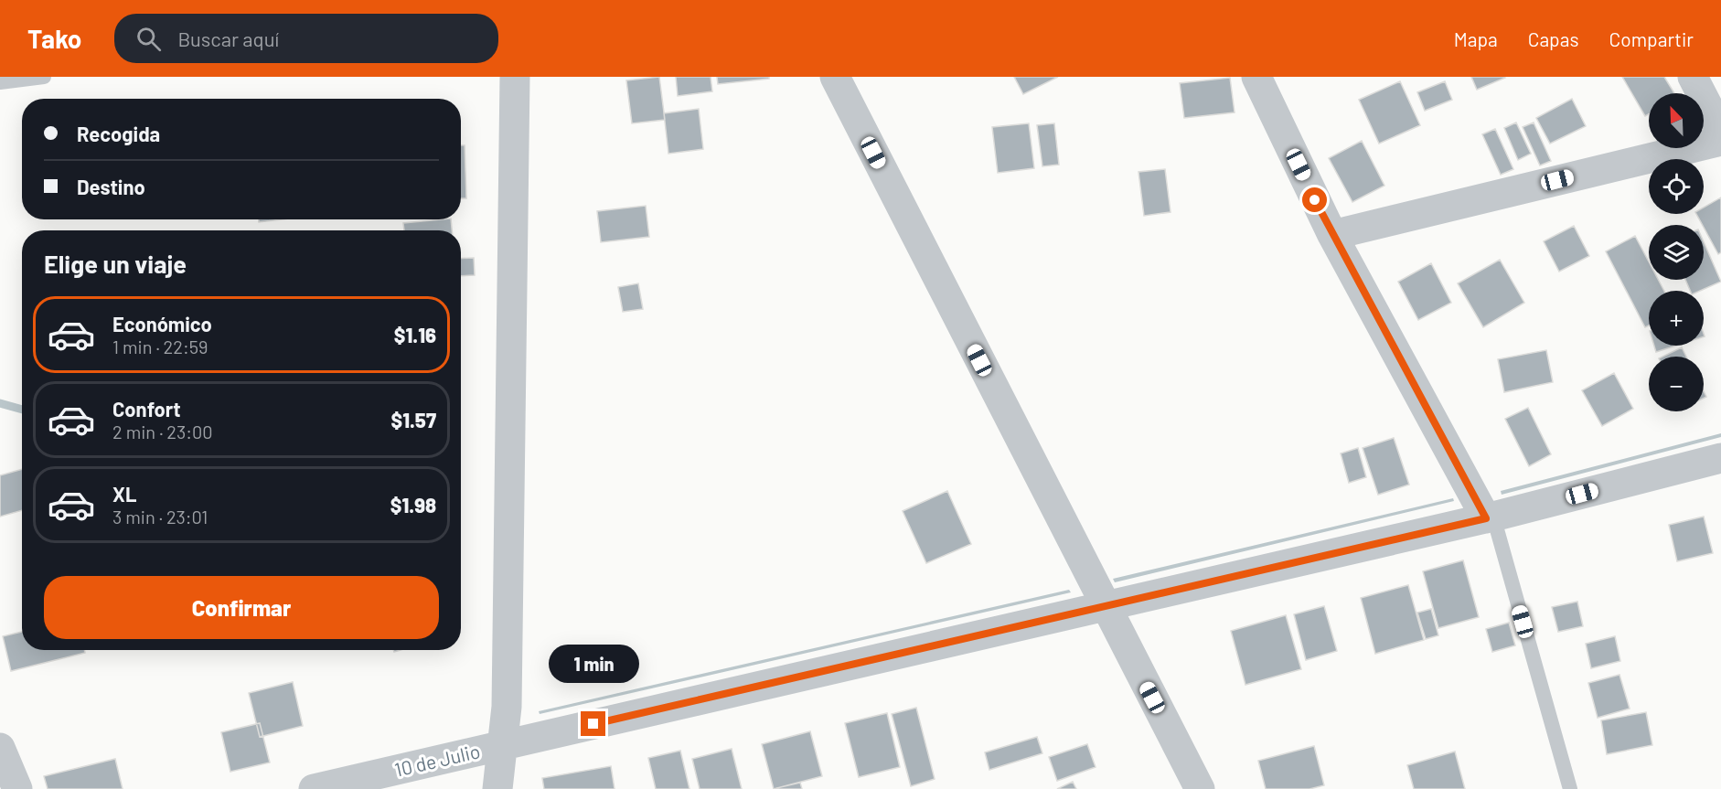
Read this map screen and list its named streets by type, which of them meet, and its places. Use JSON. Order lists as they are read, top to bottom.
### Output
{
  "streets": {
    "street": ["10 de Julio"]
  },
  "north": "top left",
  "page": {
    "header": "Tako",
    "search": "Buscar aquí",
    "nav": ["Mapa", "Capas", "Compartir"],
    "map_buttons": ["+", "−"],
    "banner": ["Recogida", "Destino"],
    "heading": "Elige un viaje",
    "list": [
      {
        "name": "Económico",
        "note": "1 min · 22:59",
        "value": "$1.16"
      },
      {
        "name": "Confort",
        "note": "2 min · 23:00",
        "value": "$1.57"
      },
      {
        "name": "XL",
        "note": "3 min · 23:01",
        "value": "$1.98"
      }
    ],
    "buttons": "Confirmar",
    "bubble": "1 min"
  }
}
